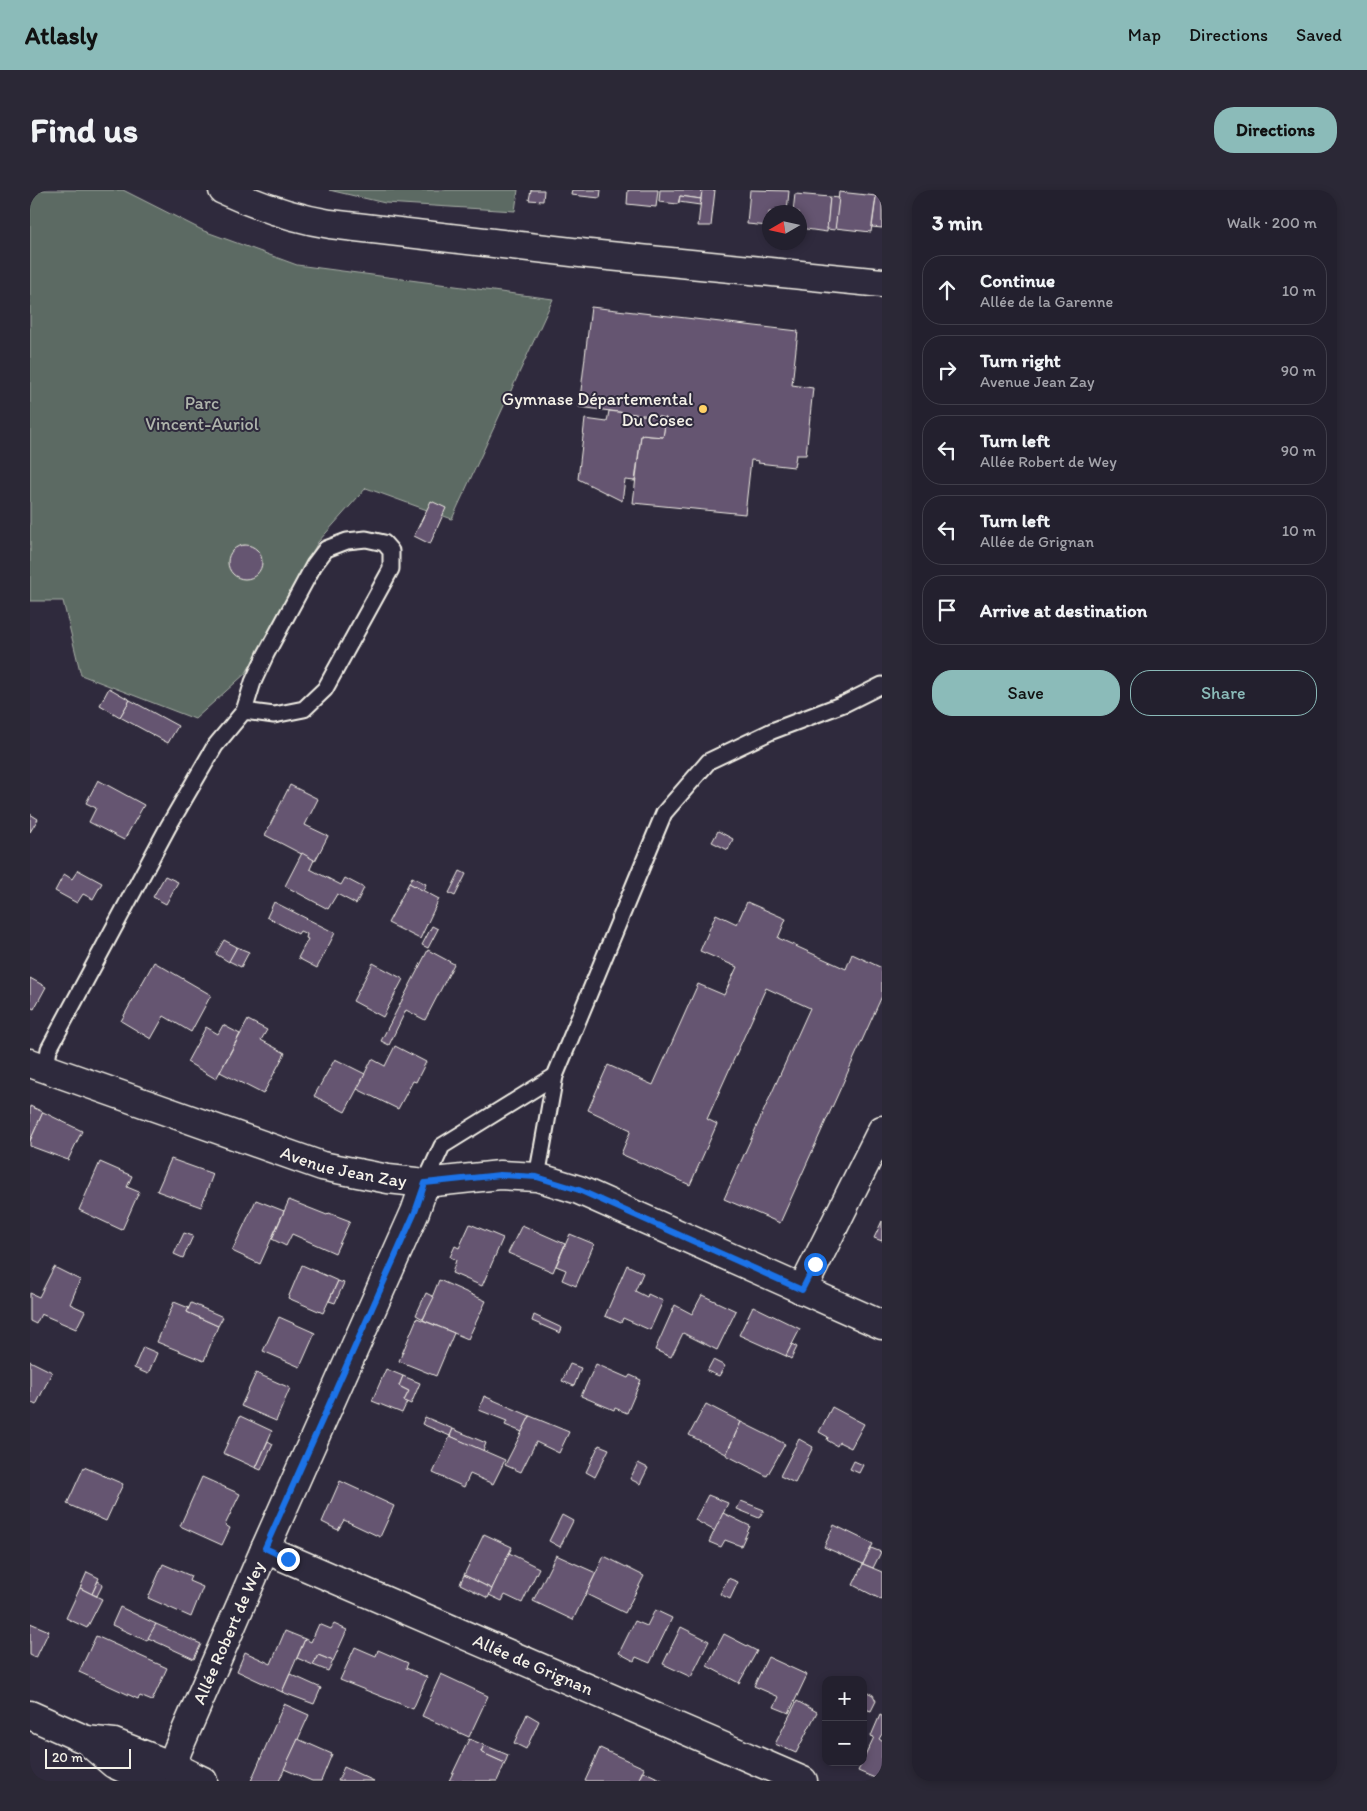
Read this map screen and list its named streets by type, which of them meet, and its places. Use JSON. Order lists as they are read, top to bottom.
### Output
{
  "streets": {
    "street": ["Avenue Jean Zay", "Allée Robert de Wey", "Allée de Grignan"]
  },
  "crossings": [
    ["Avenue Jean Zay", "Allée Robert de Wey"],
    ["Allée Robert de Wey", "Allée de Grignan"]
  ],
  "parks": ["Parc Vincent-Auriol"],
  "places": ["Gymnase Départemental Du Cosec"],
  "scale_bar": "20 m",
  "north": "left",
  "page": {
    "header": "Atlasly",
    "nav": ["Map", "Directions", "Saved"],
    "buttons": [
      "Directions",
      ["Save", "Share"]
    ],
    "title": "Find us",
    "heading": ["3 min", "Walk · 200 m"],
    "list": [
      ["Continue", "Allée de la Garenne", "10 m"],
      ["Turn right", "Avenue Jean Zay", "90 m"],
      ["Turn left", "Allée Robert de Wey", "90 m"],
      ["Turn left", "Allée de Grignan", "10 m"],
      "Arrive at destination"
    ],
    "map_buttons": ["+", "−"],
    "scale": "20 m"
  }
}
